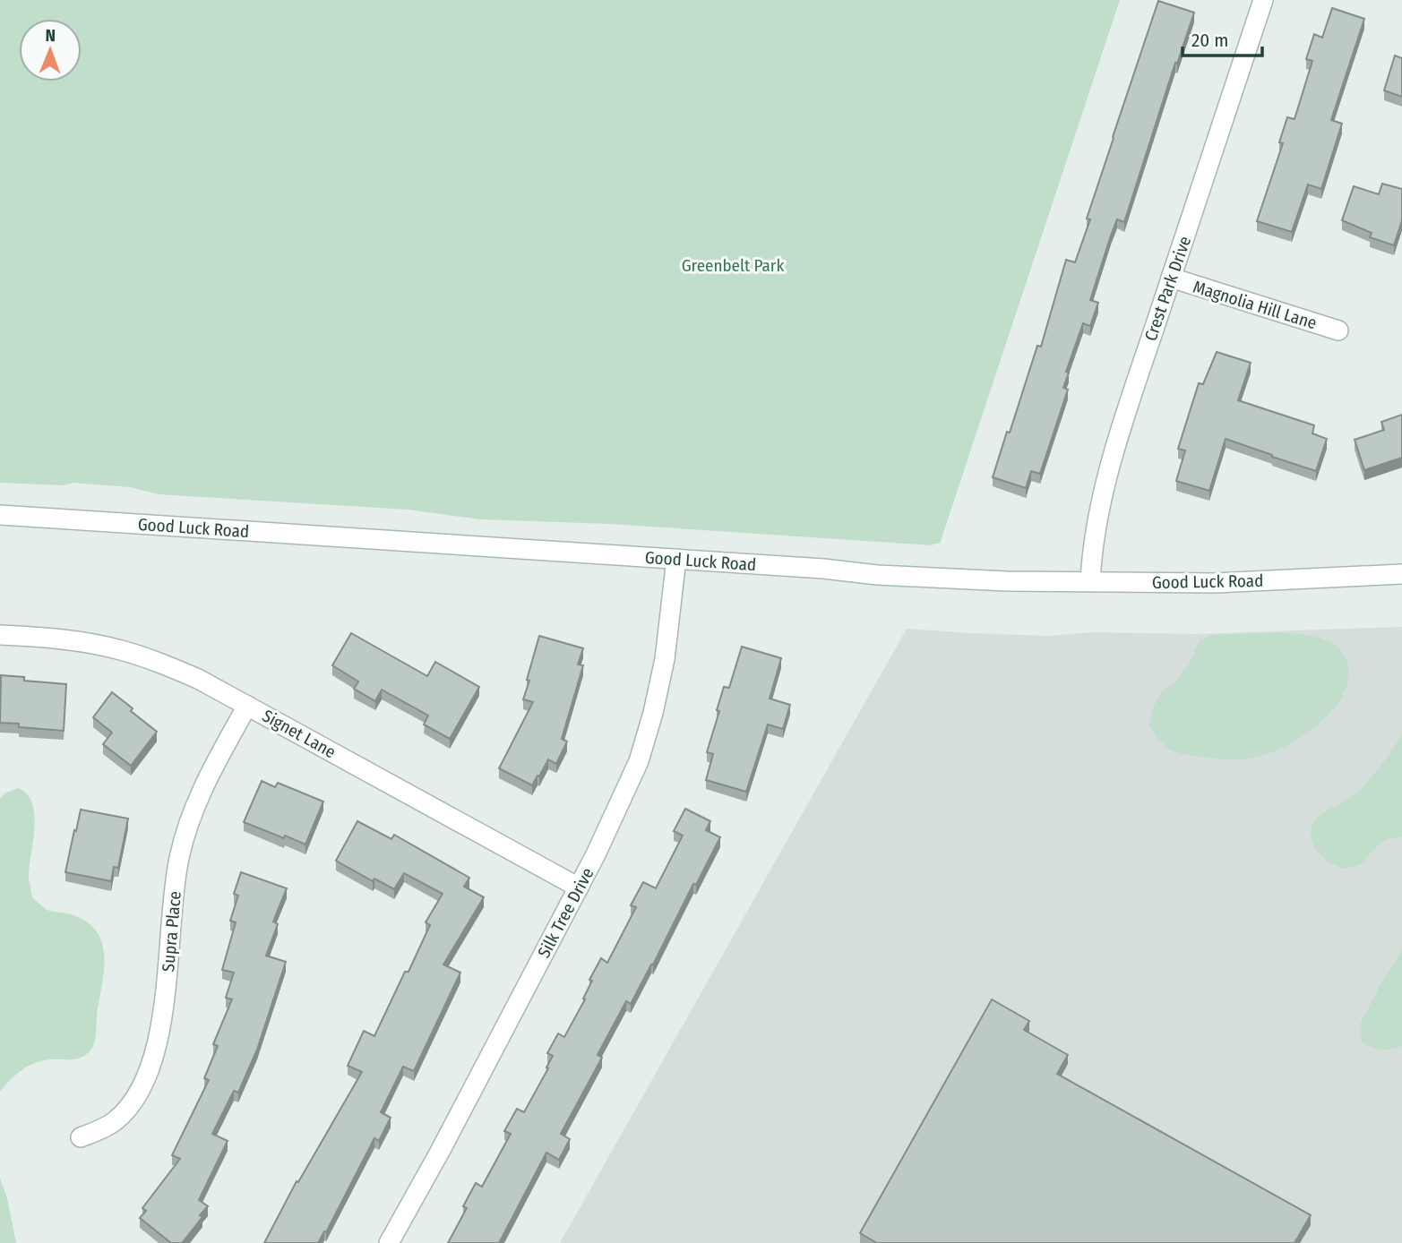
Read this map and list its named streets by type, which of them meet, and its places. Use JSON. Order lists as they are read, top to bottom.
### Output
{
  "streets": {
    "street": [
      "Crest Park Drive",
      "Magnolia Hill Lane",
      "Good Luck Road",
      "Signet Lane",
      "Silk Tree Drive",
      "Supra Place"
    ]
  },
  "crossings": [
    ["Crest Park Drive", "Magnolia Hill Lane"],
    ["Crest Park Drive", "Good Luck Road"],
    ["Good Luck Road", "Silk Tree Drive"],
    ["Signet Lane", "Silk Tree Drive"],
    ["Signet Lane", "Supra Place"]
  ],
  "parks": ["Greenbelt Park"],
  "scale_bar": "20 m",
  "north": "top"
}
